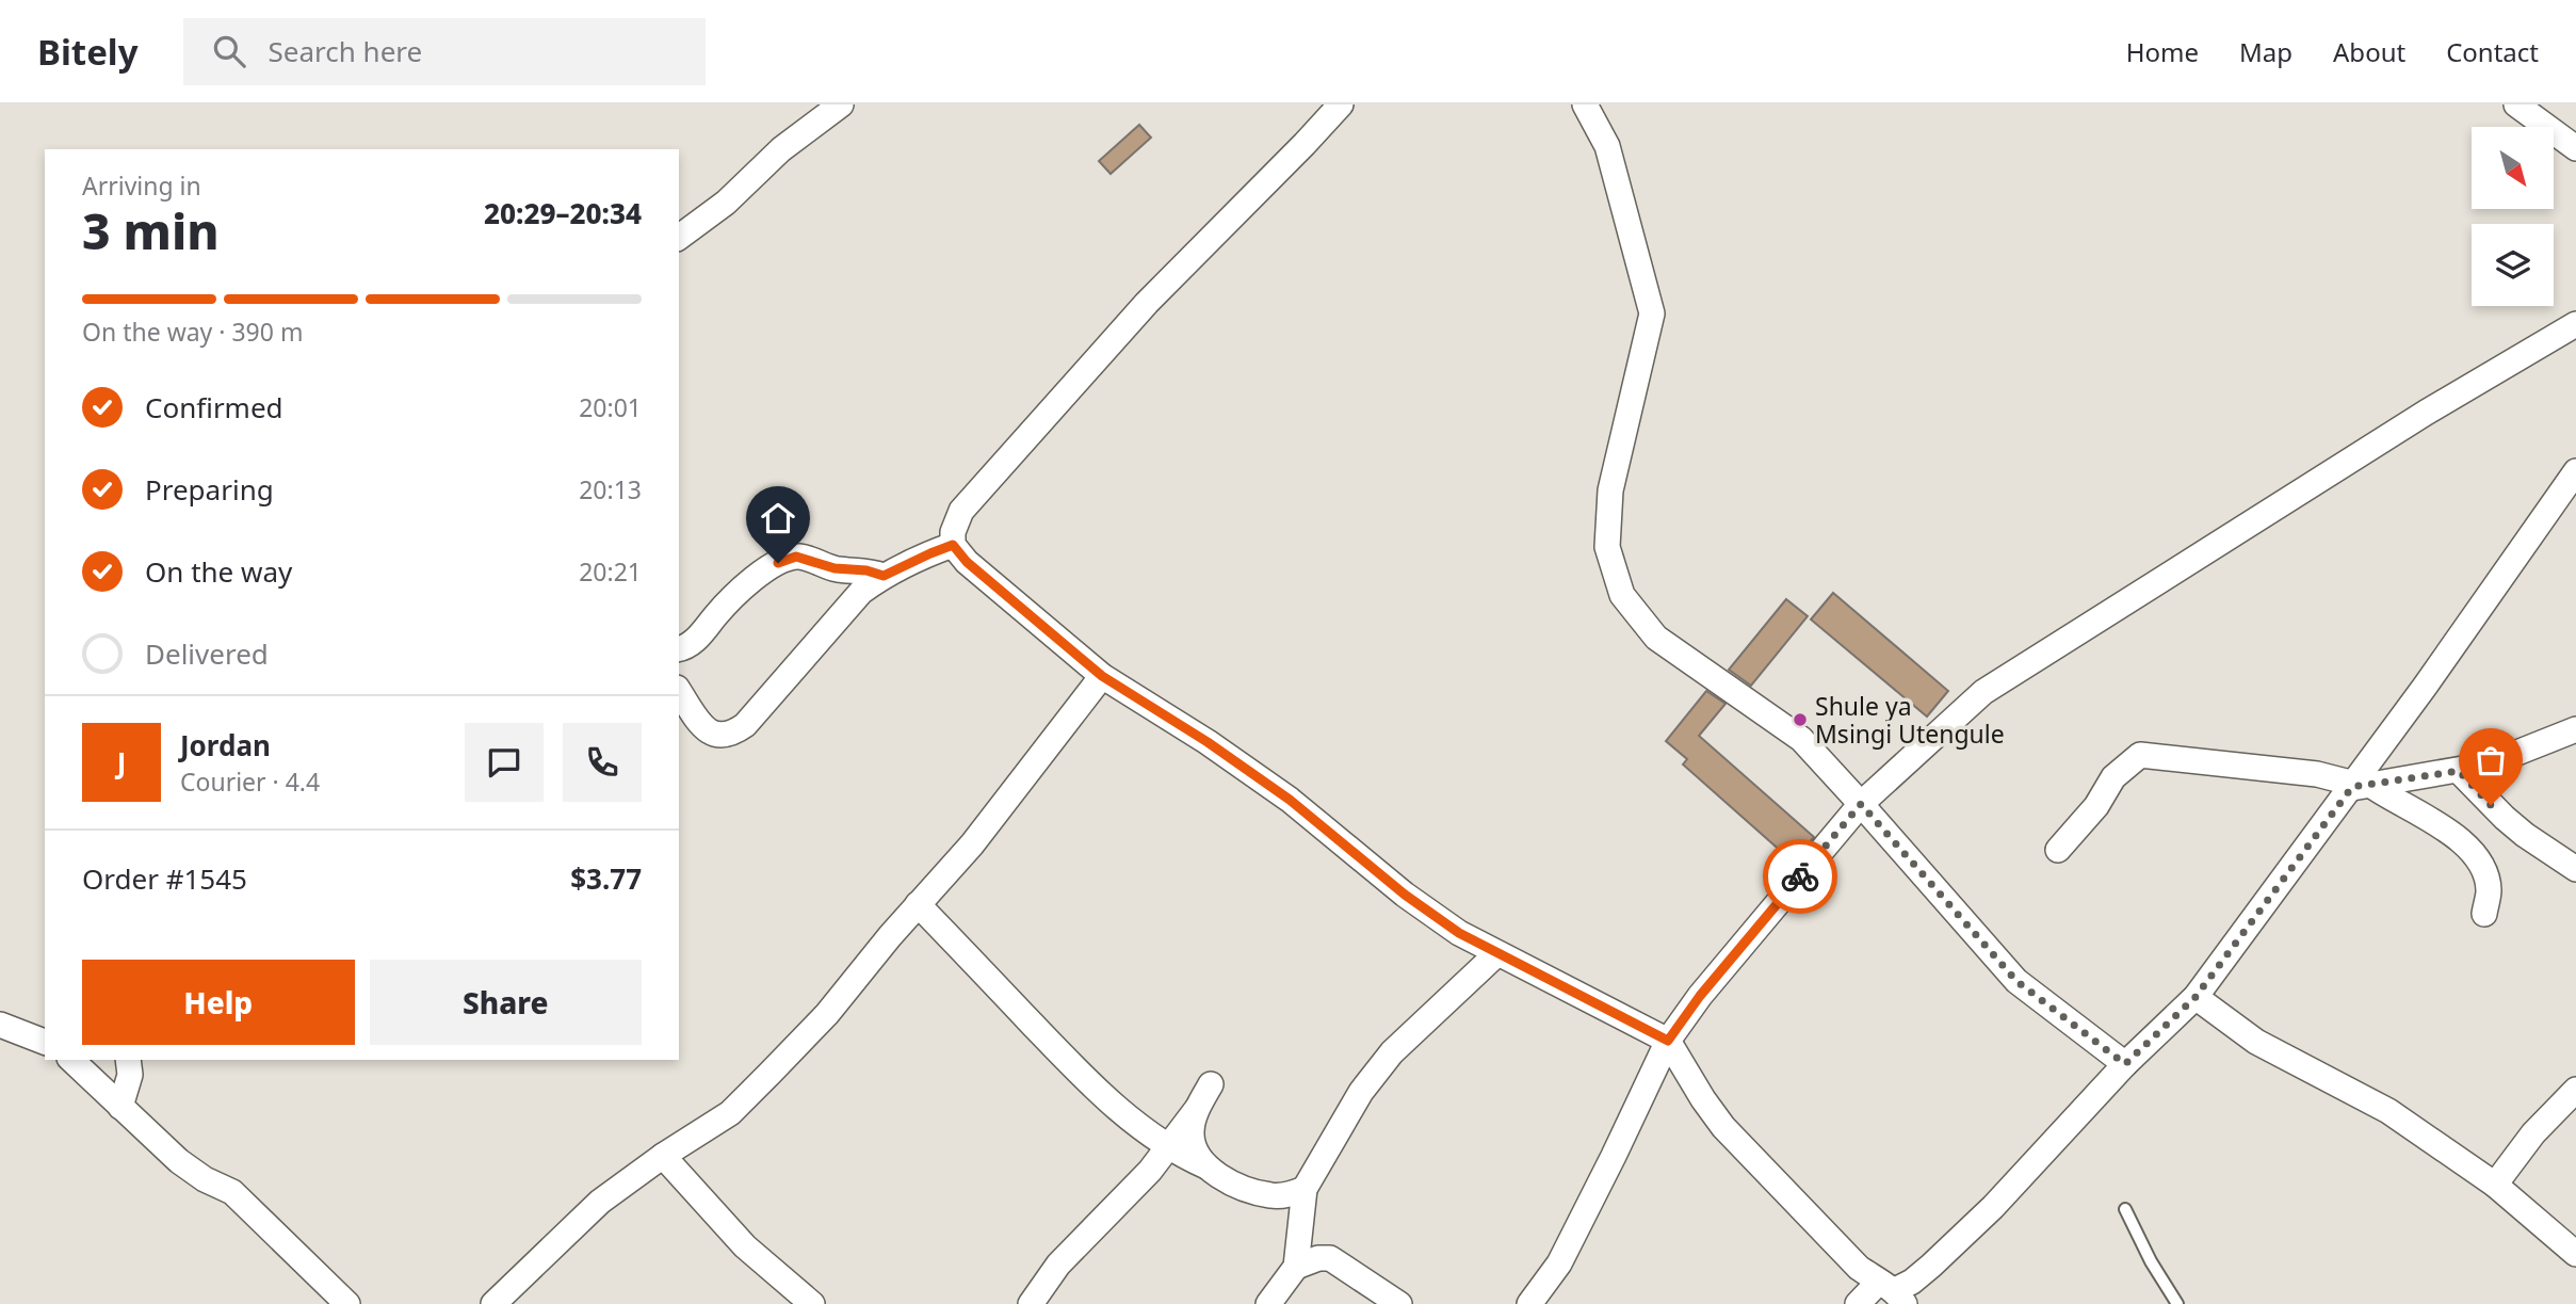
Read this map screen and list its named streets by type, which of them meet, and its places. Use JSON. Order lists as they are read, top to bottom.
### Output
{
  "places": ["Shule ya Msingi Utengule"],
  "north": "bottom right",
  "page": {
    "header": "Bitely",
    "search": "Search here",
    "nav": [
      "Home",
      "Map",
      "About",
      "Contact"
    ],
    "heading": ["3 min", "Arriving in", "20:29–20:34"],
    "panel": [
      "Jordan",
      "Courier · 4.4",
      "Order #1545",
      "$3.77"
    ],
    "bar": "On the way · 390 m",
    "list": [
      ["Confirmed", "20:01"],
      ["Preparing", "20:13"],
      ["On the way", "20:21"],
      "Delivered"
    ],
    "round": "J",
    "buttons": ["Help", "Share"]
  }
}
